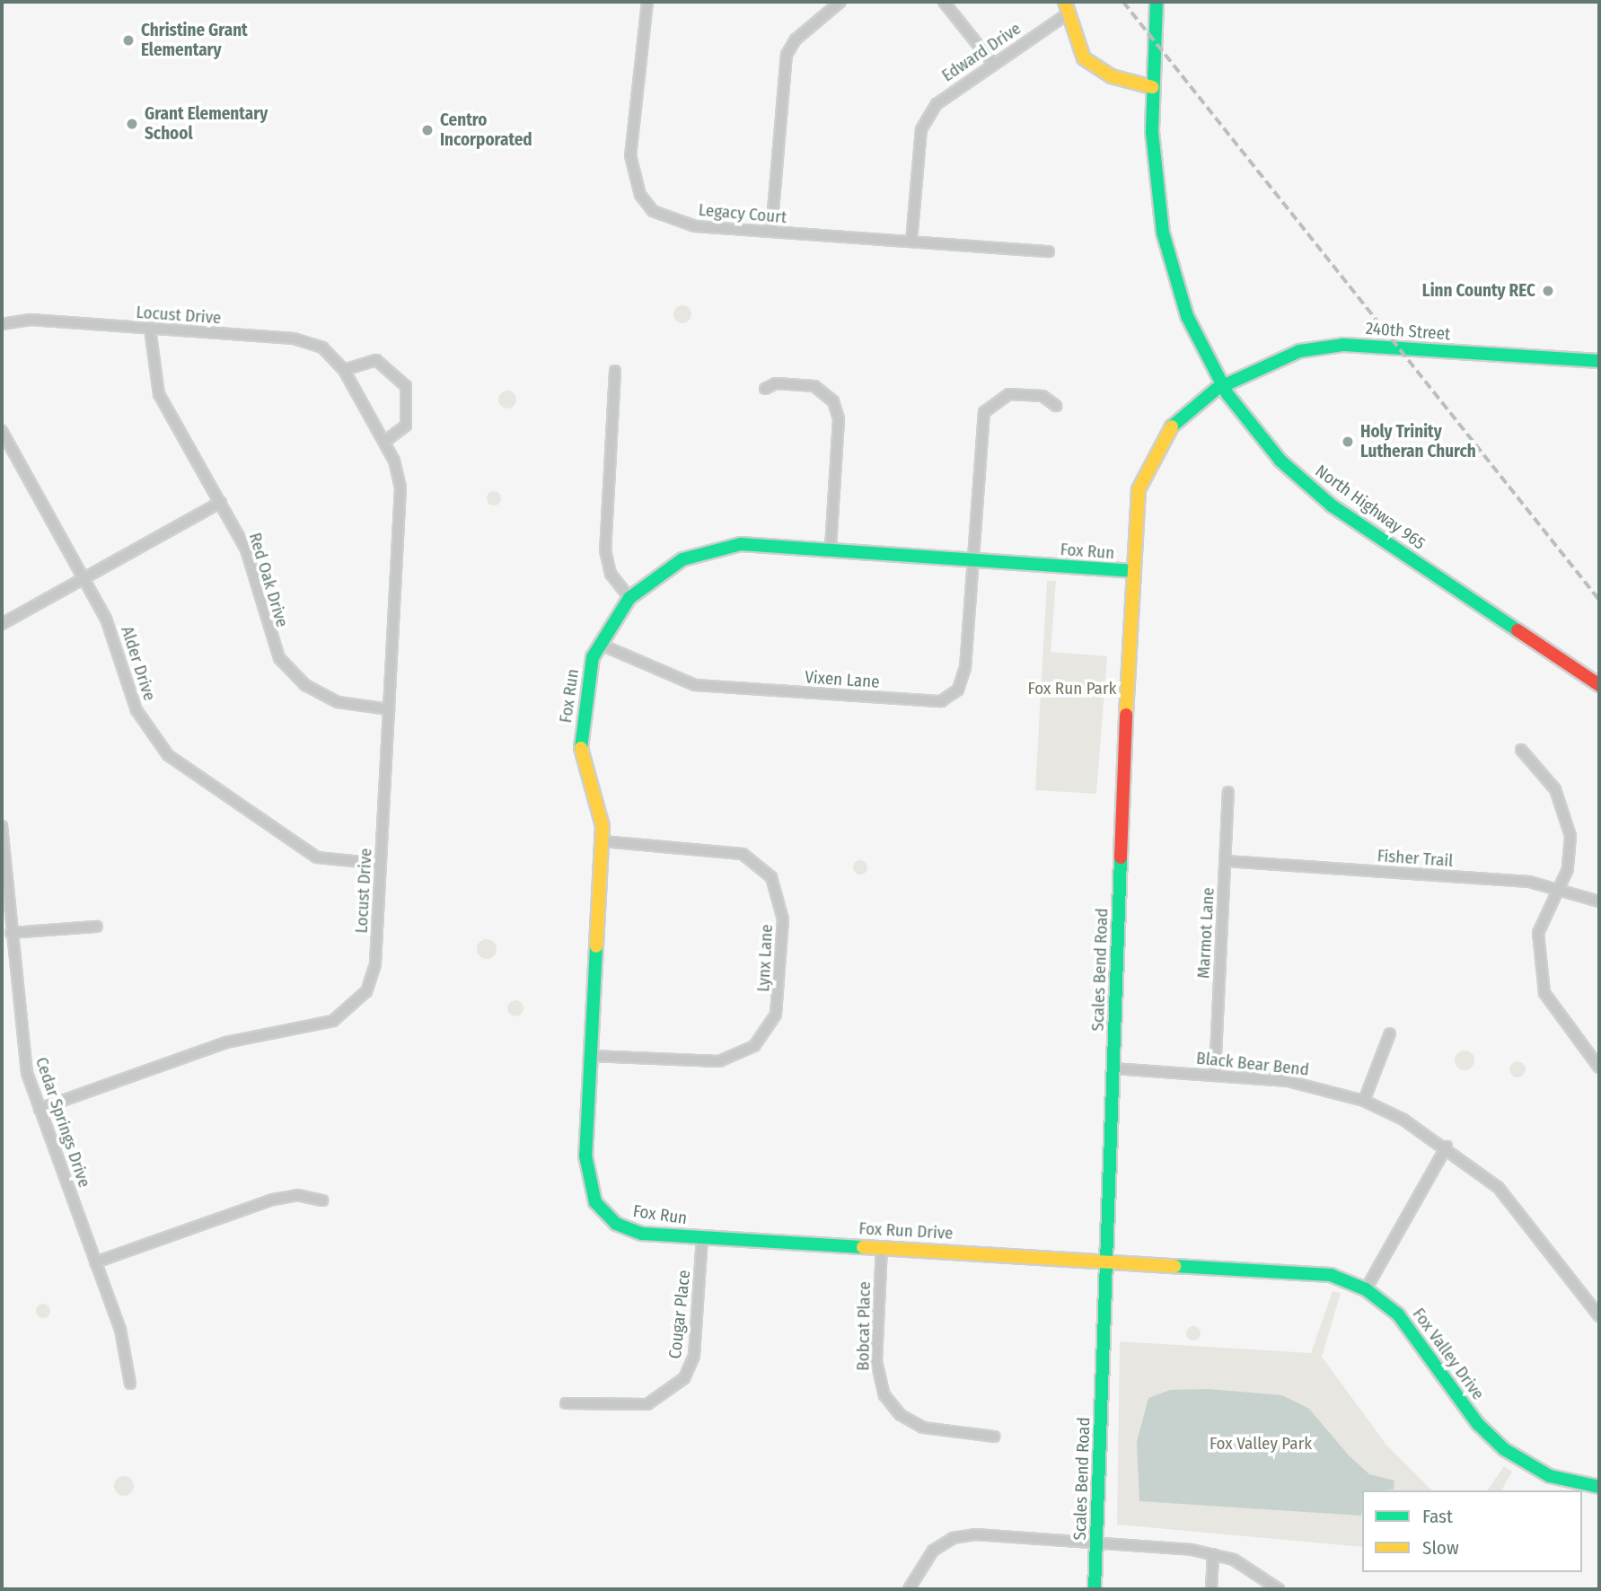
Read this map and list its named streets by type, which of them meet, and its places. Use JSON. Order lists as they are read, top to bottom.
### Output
{
  "streets": {
    "street": [
      "Edward Drive",
      "Legacy Court",
      "Locust Drive",
      "240th Street",
      "North Highway 965",
      "Fox Run",
      "Red Oak Drive",
      "Alder Drive",
      "Vixen Lane",
      "Fisher Trail",
      "Marmot Lane",
      "Lynx Lane",
      "Scales Bend Road",
      "Black Bear Bend",
      "Cedar Springs Drive",
      "Fox Run Drive",
      "Cougar Place",
      "Bobcat Place",
      "Fox Valley Drive"
    ]
  },
  "crossings": [
    ["Edward Drive", "Legacy Court"],
    ["Locust Drive", "Red Oak Drive"],
    ["Locust Drive", "Alder Drive"],
    ["Locust Drive", "Cedar Springs Drive"],
    ["240th Street", "North Highway 965"],
    ["240th Street", "Scales Bend Road"],
    ["North Highway 965", "Scales Bend Road"],
    ["Fox Run", "Vixen Lane"],
    ["Fox Run", "Lynx Lane"],
    ["Fox Run", "Scales Bend Road"],
    ["Fox Run", "Fox Run Drive"],
    ["Fox Run", "Cougar Place"],
    ["Fisher Trail", "Marmot Lane"],
    ["Marmot Lane", "Black Bear Bend"],
    ["Scales Bend Road", "Black Bear Bend"],
    ["Scales Bend Road", "Fox Run Drive"],
    ["Scales Bend Road", "Fox Valley Drive"],
    ["Fox Run Drive", "Cougar Place"],
    ["Fox Run Drive", "Bobcat Place"],
    ["Fox Run Drive", "Fox Valley Drive"]
  ],
  "parks": ["Fox Run Park", "Fox Valley Park"],
  "places": [
    "Christine Grant Elementary",
    "Grant Elementary School",
    "Centro Incorporated",
    "Linn County REC",
    "Holy Trinity Lutheran Church"
  ],
  "legend": ["Fast", "Slow"]
}
